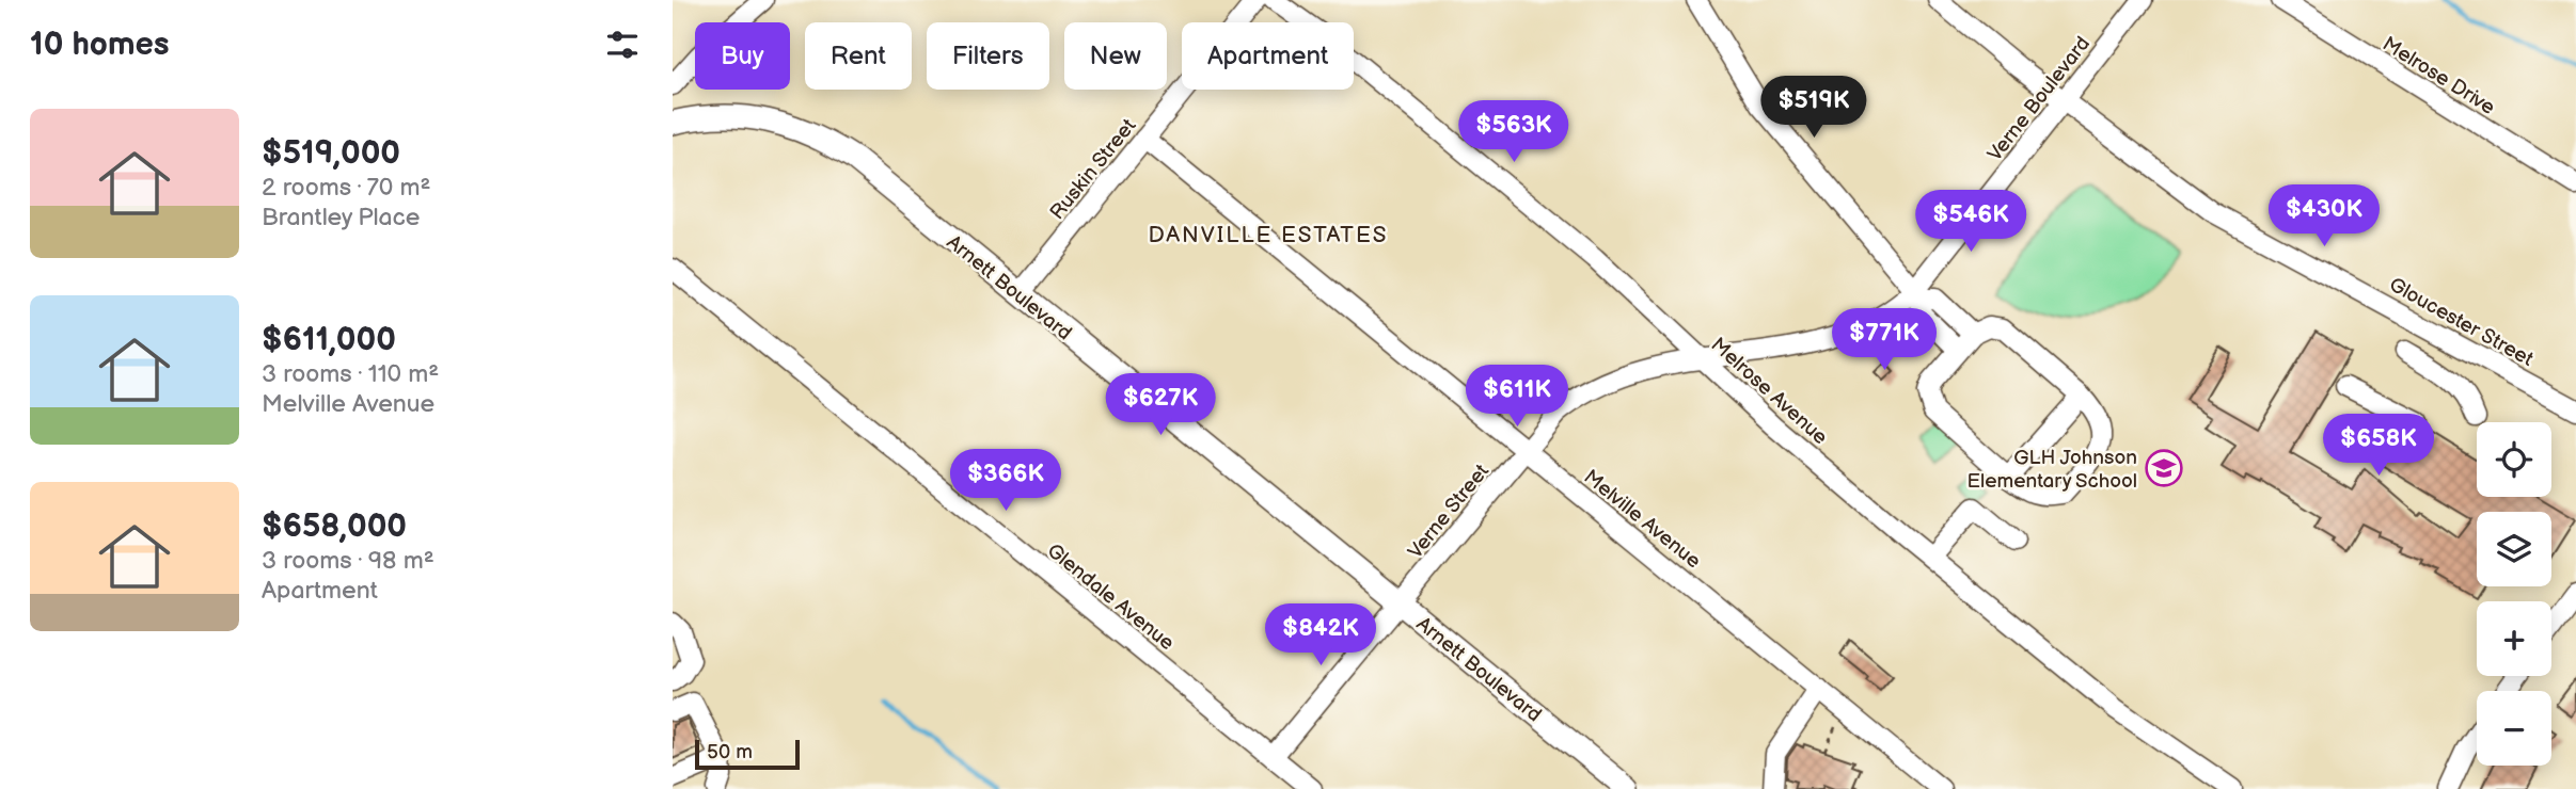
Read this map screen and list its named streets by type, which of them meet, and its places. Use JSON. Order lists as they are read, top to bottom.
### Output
{
  "streets": {
    "main road": ["Arnett Boulevard"],
    "street": [
      "Melrose Drive",
      "Verne Boulevard",
      "Ruskin Street",
      "Gloucester Street",
      "Melrose Avenue",
      "Verne Street",
      "Melville Avenue",
      "Glendale Avenue"
    ]
  },
  "crossings": [
    ["Verne Boulevard", "Gloucester Street"],
    ["Verne Boulevard", "Melrose Avenue"],
    ["Verne Boulevard", "Verne Street"],
    ["Ruskin Street", "Arnett Boulevard"],
    ["Ruskin Street", "Melville Avenue"],
    ["Arnett Boulevard", "Verne Street"],
    ["Melrose Avenue", "Verne Street"],
    ["Verne Street", "Melville Avenue"],
    ["Verne Street", "Glendale Avenue"]
  ],
  "districts": ["DANVILLE ESTATES"],
  "places": {
    "school or university": ["GLH Johnson Elementary School"]
  },
  "scale_bar": "50 m",
  "page": {
    "heading": "10 homes",
    "chip": [
      "Buy",
      "Rent",
      "Filters",
      "New",
      "Apartment"
    ],
    "price": [
      "$519K",
      "$563K",
      "$430K",
      "$546K",
      "$771K",
      "$611K",
      "$627K",
      "$658K",
      "$366K",
      "$842K"
    ],
    "list": [
      {
        "name": "$519,000",
        "note": "2 rooms · 70 m² · Brantley Place"
      },
      {
        "name": "$611,000",
        "note": "3 rooms · 110 m² · Melville Avenue"
      },
      {
        "name": "$658,000",
        "note": "3 rooms · 98 m² · Apartment"
      }
    ],
    "map_buttons": ["+", "−"],
    "scale": "50 m"
  }
}
